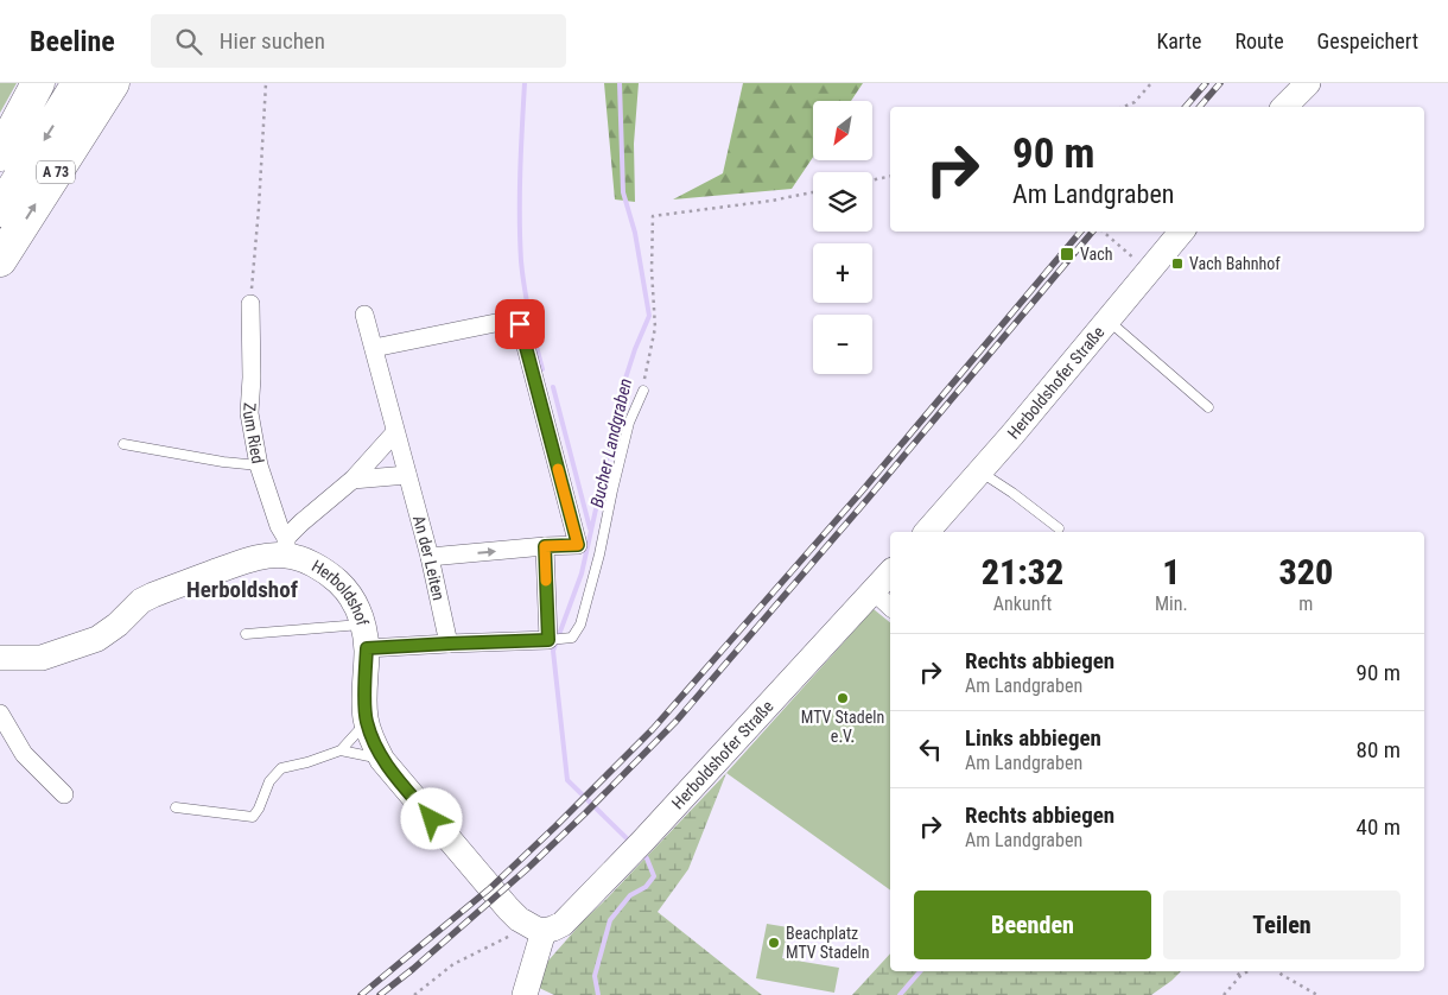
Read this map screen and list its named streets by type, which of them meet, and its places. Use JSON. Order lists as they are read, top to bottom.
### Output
{
  "streets": {
    "highway": ["A 73"],
    "street": [
      "Herboldshofer Straße",
      "Zum Ried",
      "An der Leiten",
      "Herboldshof"
    ]
  },
  "crossings": [
    ["Herboldshofer Straße", "Herboldshof"],
    ["Zum Ried", "Herboldshof"]
  ],
  "districts": ["Herboldshof"],
  "water": ["Bucher Landgraben"],
  "places": {
    "transit": ["Vach", "Vach Bahnhof"],
    "other": ["MTV Stadeln e.V.", "Beachplatz MTV Stadeln"]
  },
  "north": "bottom left",
  "page": {
    "header": "Beeline",
    "search": "Hier suchen",
    "nav": ["Karte", "Route", "Gespeichert"],
    "map_buttons": ["+", "−"],
    "turn": ["90 m", "Am Landgraben"],
    "eta": [
      "21:32",
      "Ankunft",
      "1",
      "Min.",
      "320",
      "m"
    ],
    "list": [
      {
        "name": "Rechts abbiegen",
        "note": "Am Landgraben",
        "value": "90 m"
      },
      {
        "name": "Links abbiegen",
        "note": "Am Landgraben",
        "value": "80 m"
      },
      {
        "name": "Rechts abbiegen",
        "note": "Am Landgraben",
        "value": "40 m"
      }
    ],
    "buttons": ["Beenden", "Teilen"]
  }
}
